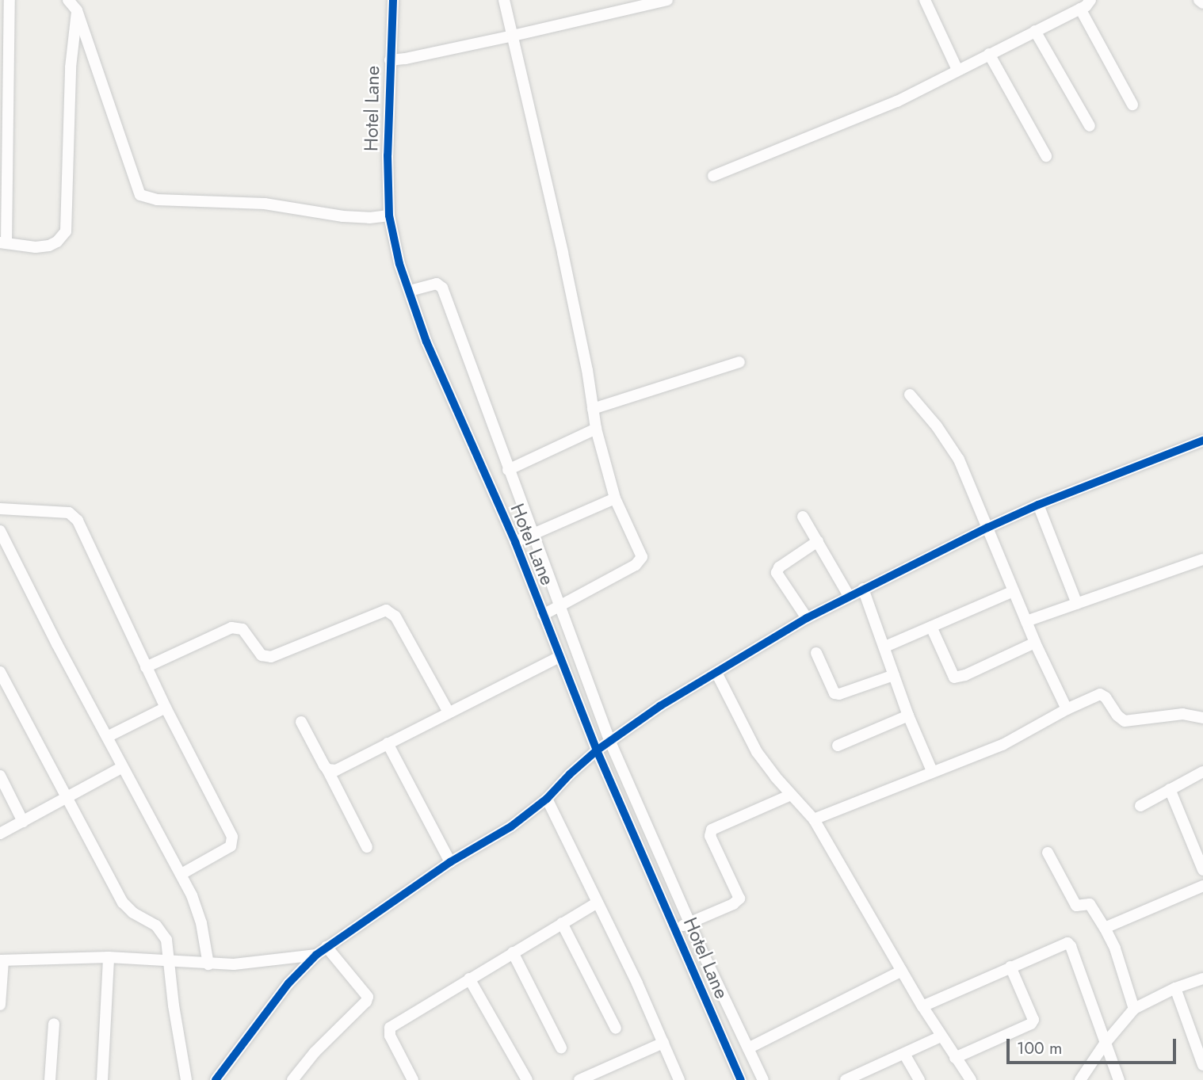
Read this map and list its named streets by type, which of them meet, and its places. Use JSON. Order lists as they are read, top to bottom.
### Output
{
  "streets": {
    "street": ["Hotel Lane"]
  },
  "scale_bar": "100 m"
}
